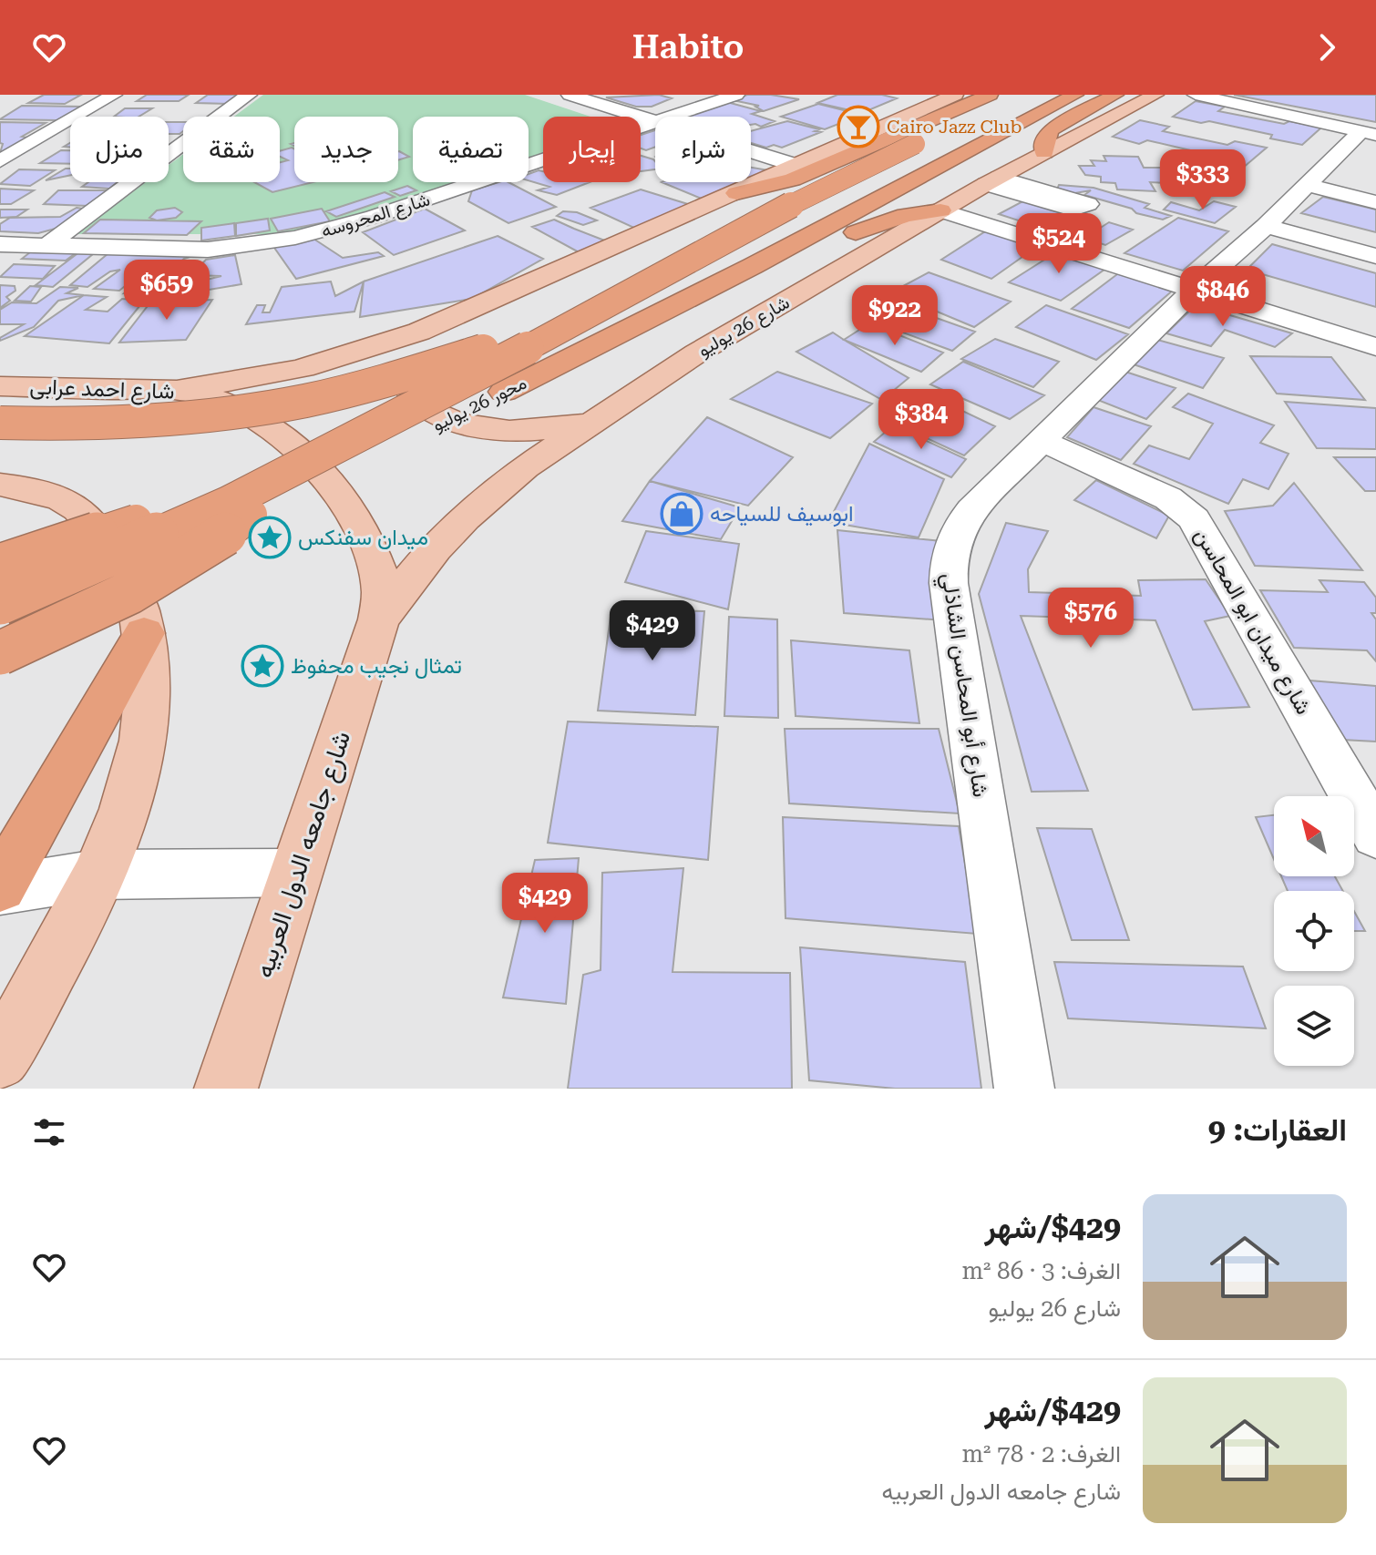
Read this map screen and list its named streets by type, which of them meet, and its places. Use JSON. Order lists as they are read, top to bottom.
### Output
{
  "streets": {
    "highway": ["محور 26 يوليو"],
    "main road": ["شارع 26 يوليو", "شارع احمد عرابى", "شارع جامعه الدول العربيه"],
    "street": ["شارع المحروسه", "شارع ميدان ابو المحاسن", "شارع أبو المحاسن الشاذلي"]
  },
  "crossings": [
    ["شارع 26 يوليو", "شارع احمد عرابى"],
    ["شارع 26 يوليو", "شارع جامعه الدول العربيه"],
    ["شارع احمد عرابى", "شارع جامعه الدول العربيه"],
    ["شارع ميدان ابو المحاسن", "شارع أبو المحاسن الشاذلي"]
  ],
  "places": {
    "bar": ["Cairo Jazz Club"],
    "shop": ["ابوسيف للسياحه"],
    "place": ["ميدان سفنكس", "تمثال نجيب محفوظ"]
  },
  "north": "top left",
  "page": {
    "header": "Habito",
    "chip": [
      "شراء",
      "إيجار",
      "تصفية",
      "جديد",
      "شقة",
      "منزل"
    ],
    "price": [
      "$333",
      "$524",
      "$659",
      "$846",
      "$922",
      "$384",
      "$576",
      "$429",
      "$429"
    ],
    "heading": "العقارات: 9",
    "list": [
      {
        "name": "$429/شهر",
        "note": "الغرف: 3 · 86 m² · شارع 26 يوليو"
      },
      {
        "name": "$429/شهر",
        "note": "الغرف: 2 · 78 m² · شارع جامعه الدول العربيه"
      }
    ]
  }
}
